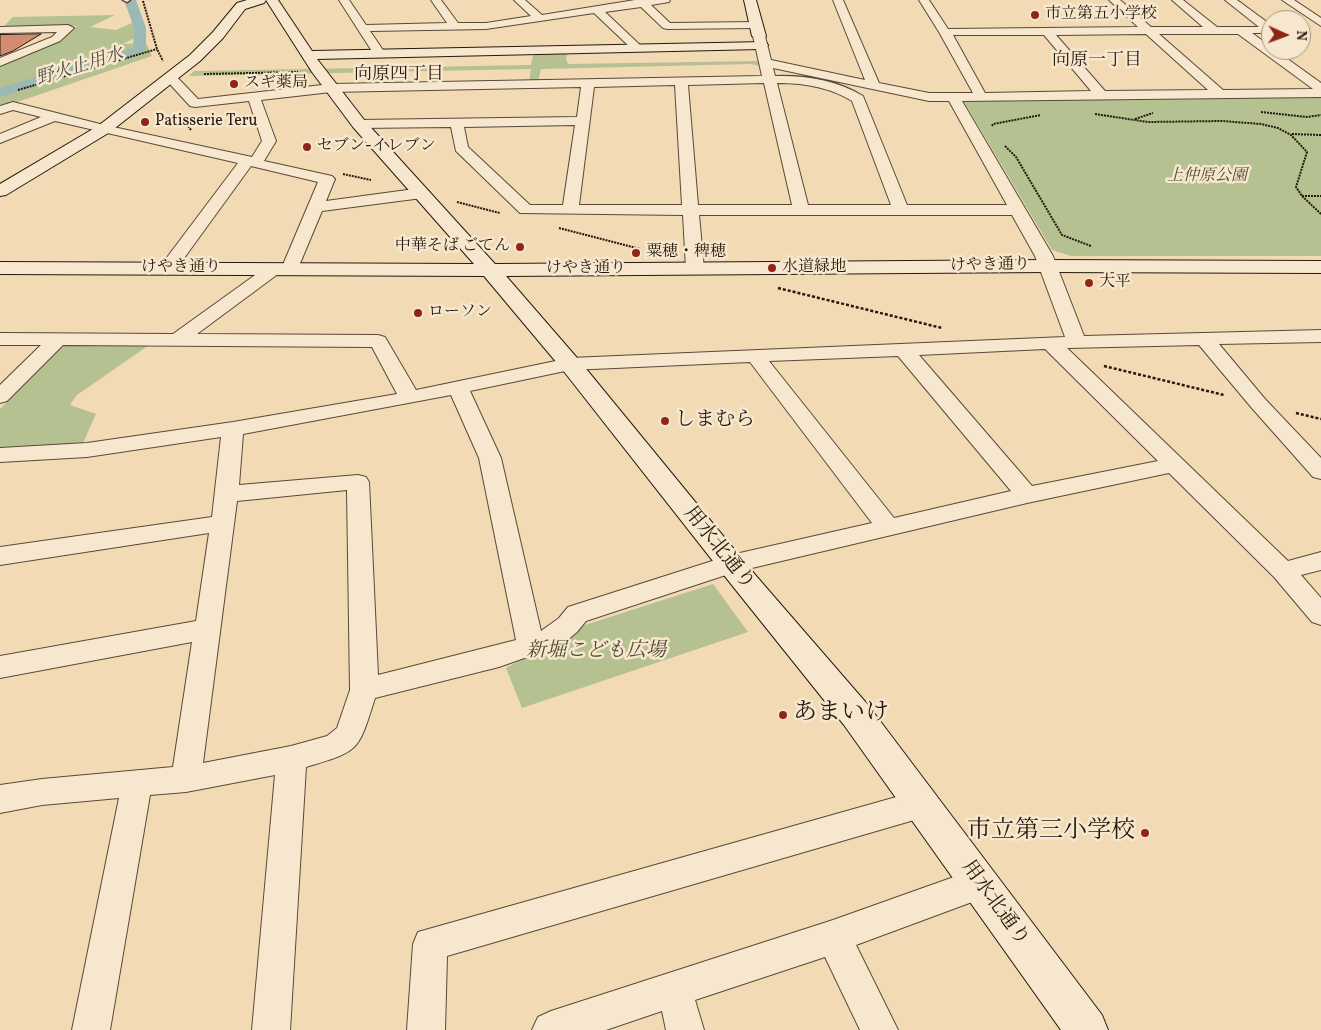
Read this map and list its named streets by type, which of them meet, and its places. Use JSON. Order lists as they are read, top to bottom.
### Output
{
  "streets": {
    "street": ["けやき通り", "用水北通り"]
  },
  "crossings": [
    ["けやき通り", "用水北通り"]
  ],
  "districts": ["向原一丁目", "向原四丁目"],
  "water": ["野火止用水"],
  "parks": ["上仲原公園", "新堀こども広場"],
  "places": [
    "市立第五小学校",
    "スギ薬局",
    "Patisserie Teru",
    "セブン-イレブン",
    "中華そば ごてん",
    "粟穂・稗穂",
    "水道緑地",
    "大平",
    "ローソン",
    "しまむら",
    "あまいけ",
    "市立第三小学校"
  ],
  "north": "right"
}
